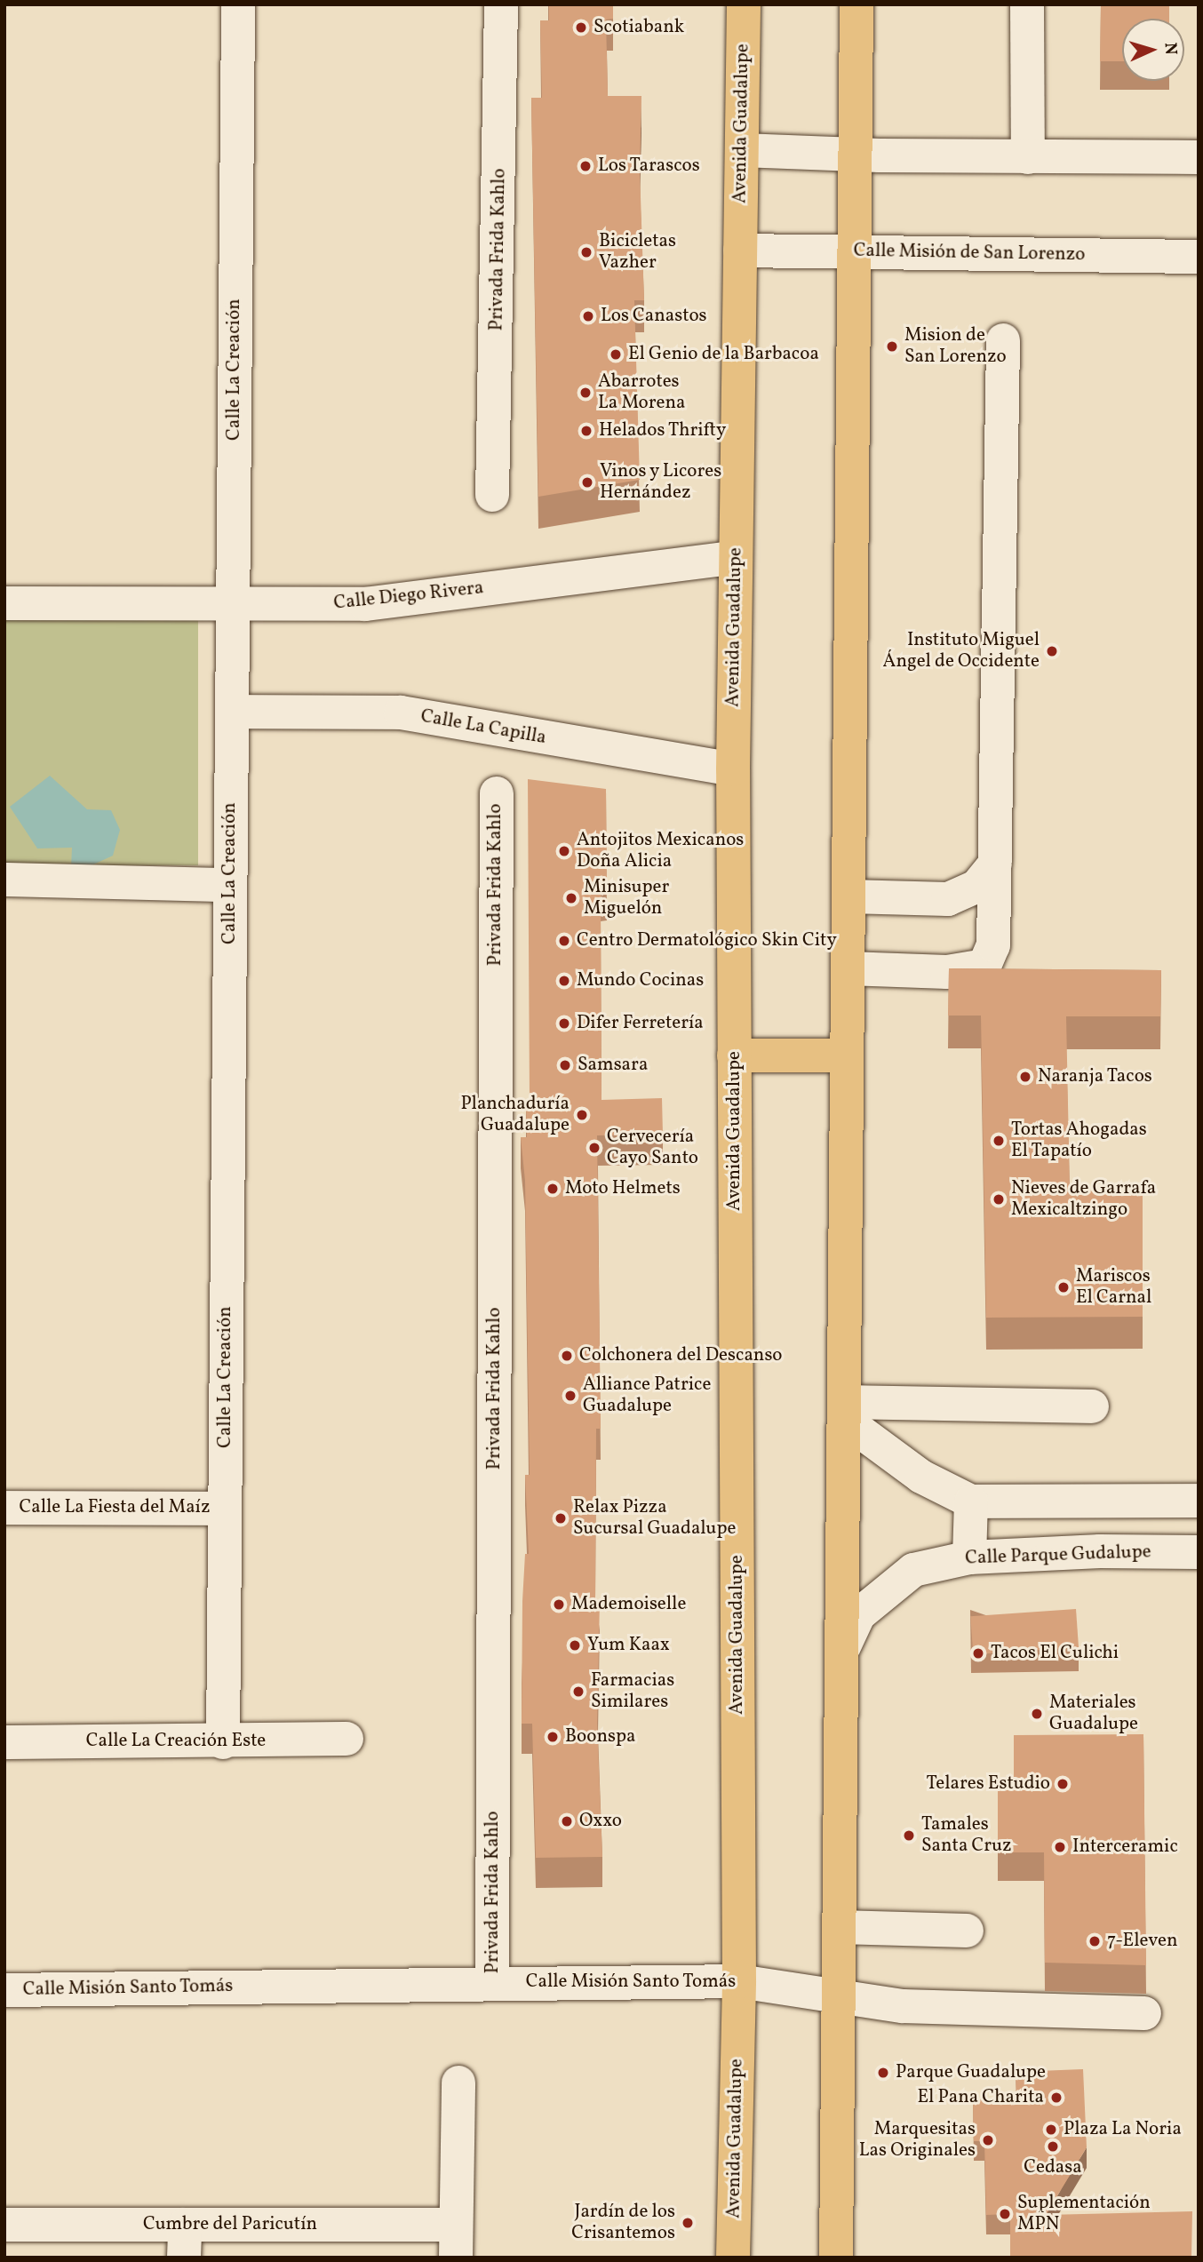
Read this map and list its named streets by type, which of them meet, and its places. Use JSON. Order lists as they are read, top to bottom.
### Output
{
  "streets": {
    "main road": ["Avenida Guadalupe"],
    "street": [
      "Privada Frida Kahlo",
      "Calle Misión de San Lorenzo",
      "Calle La Creación",
      "Calle Diego Rivera",
      "Calle La Capilla",
      "Calle La Fiesta del Maíz",
      "Calle Parque Gudalupe",
      "Calle La Creación Este",
      "Calle Misión Santo Tomás",
      "Cumbre del Paricutín"
    ]
  },
  "crossings": [
    ["Avenida Guadalupe", "Calle Misión de San Lorenzo"],
    ["Avenida Guadalupe", "Calle Diego Rivera"],
    ["Avenida Guadalupe", "Calle La Capilla"],
    ["Avenida Guadalupe", "Calle Misión Santo Tomás"],
    ["Privada Frida Kahlo", "Calle Misión Santo Tomás"],
    ["Calle La Creación", "Calle Diego Rivera"],
    ["Calle La Creación", "Calle La Capilla"],
    ["Calle La Creación", "Calle La Fiesta del Maíz"],
    ["Calle La Creación", "Calle La Creación Este"]
  ],
  "places": [
    "Scotiabank",
    "Los Tarascos",
    "Bicicletas Vazher",
    "Los Canastos",
    "Mision de San Lorenzo",
    "El Genio de la Barbacoa",
    "Abarrotes La Morena",
    "Helados Thrifty",
    "Vinos y Licores Hernández",
    "Instituto Miguel Ángel de Occidente",
    "Antojitos Mexicanos Doña Alicia",
    "Minisuper Miguelón",
    "Centro Dermatológico Skin City",
    "Mundo Cocinas",
    "Difer Ferretería",
    "Samsara",
    "Naranja Tacos",
    "Planchaduría Guadalupe",
    "Tortas Ahogadas El Tapatío",
    "Cervecería Cayo Santo",
    "Moto Helmets",
    "Nieves de Garrafa Mexicaltzingo",
    "Mariscos El Carnal",
    "Colchonera del Descanso",
    "Alliance Patrice Guadalupe",
    "Relax Pizza Sucursal Guadalupe",
    "Mademoiselle",
    "Yum Kaax",
    "Tacos El Culichi",
    "Farmacias Similares",
    "Materiales Guadalupe",
    "Boonspa",
    "Telares Estudio",
    "Oxxo",
    "Tamales Santa Cruz",
    "Interceramic",
    "7-Eleven",
    "Parque Guadalupe",
    "El Pana Charita",
    "Plaza La Noria",
    "Marquesitas Las Originales",
    "Cedasa",
    "Suplementación MPN",
    "Jardín de los Crisantemos"
  ],
  "north": "right"
}
